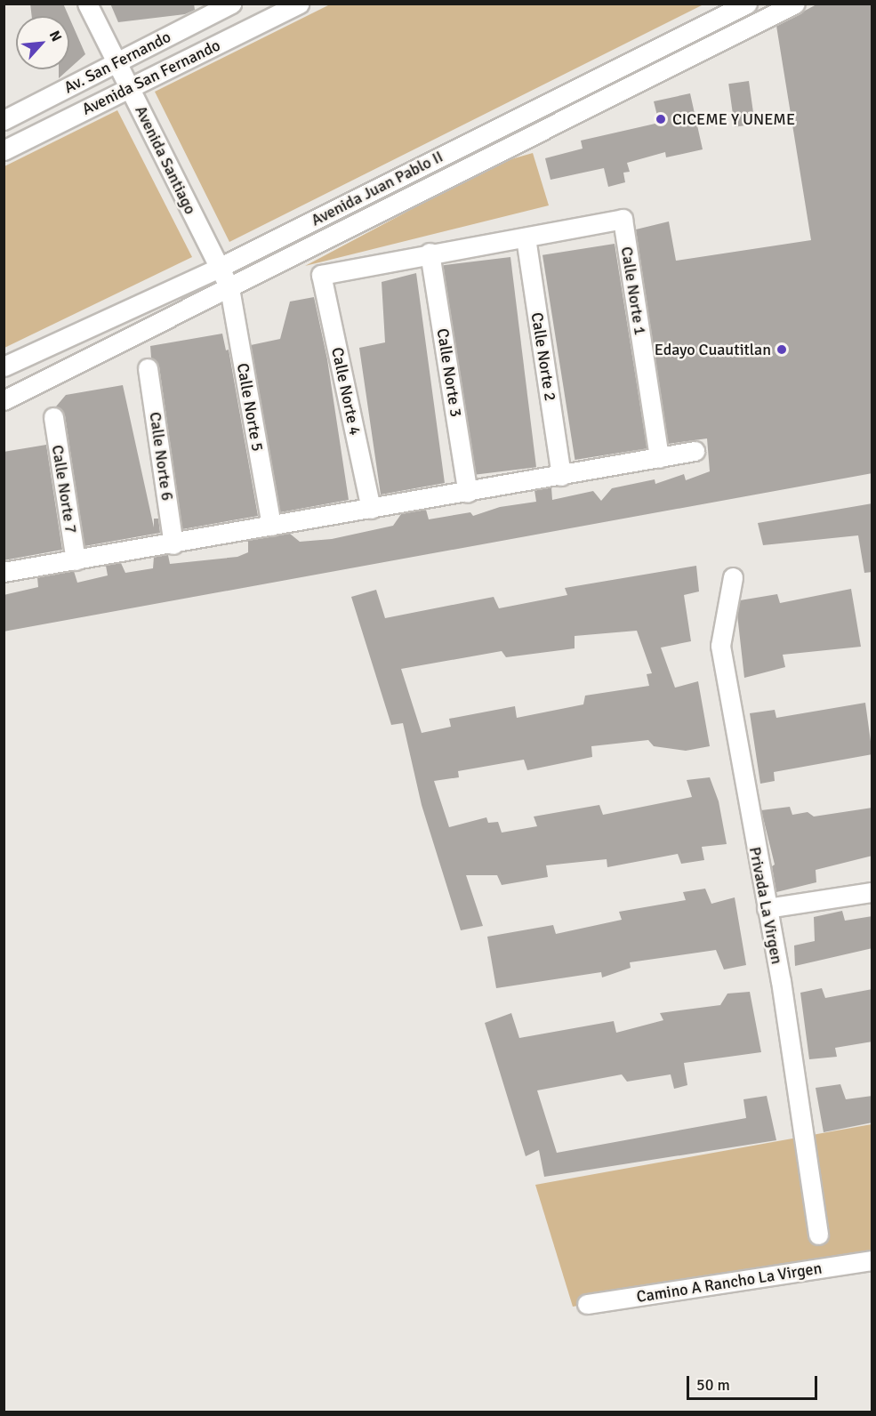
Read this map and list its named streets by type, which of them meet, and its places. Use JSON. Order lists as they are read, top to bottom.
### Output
{
  "streets": {
    "street": [
      "Av. San Fernando",
      "Avenida San Fernando",
      "Avenida Santiago",
      "Avenida Juan Pablo II",
      "Calle Norte 1",
      "Calle Norte 2",
      "Calle Norte 3",
      "Calle Norte 4",
      "Calle Norte 5",
      "Calle Norte 6",
      "Calle Norte 7",
      "Privada La Virgen",
      "Camino A Rancho La Virgen"
    ]
  },
  "crossings": [
    ["Av. San Fernando", "Avenida Santiago"],
    ["Avenida San Fernando", "Avenida Santiago"],
    ["Avenida Santiago", "Avenida Juan Pablo II"],
    ["Avenida Santiago", "Calle Norte 5"],
    ["Calle Norte 1", "Calle Norte 2"],
    ["Calle Norte 3", "Calle Norte 4"]
  ],
  "places": ["CICEME Y UNEME", "Edayo Cuautitlan"],
  "scale_bar": "50 m",
  "north": "top right"
}
